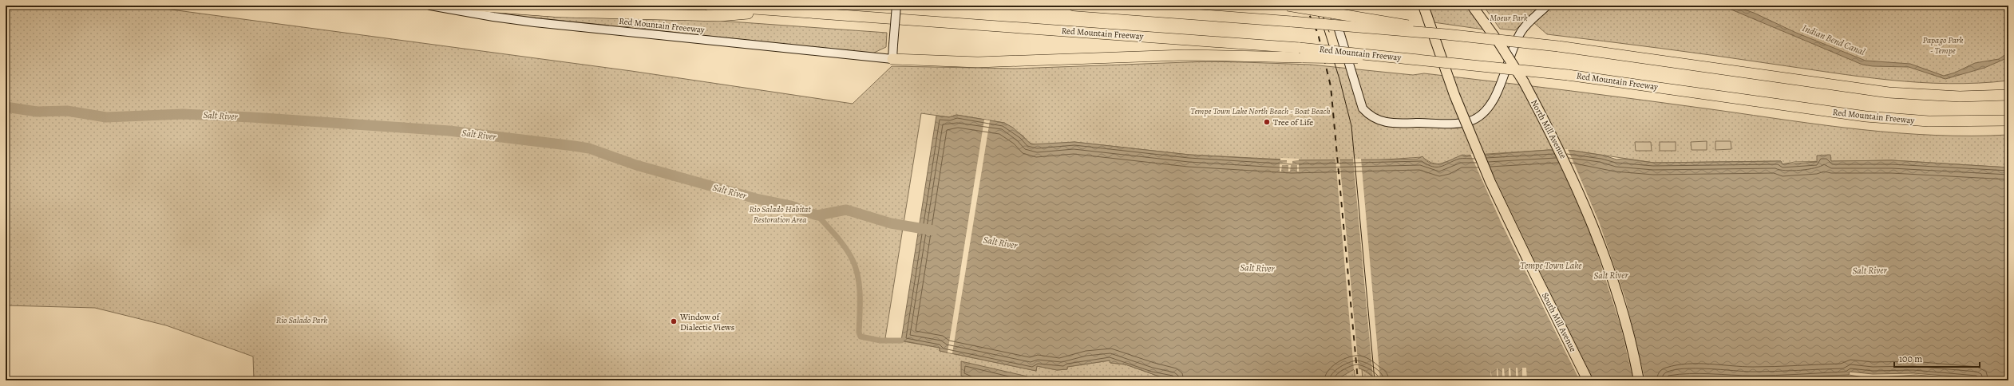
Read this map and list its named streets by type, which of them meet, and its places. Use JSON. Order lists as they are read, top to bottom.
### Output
{
  "streets": {
    "highway": ["Red Mountain Freeway"],
    "main road": ["North Mill Avenue", "South Mill Avenue"],
    "street": ["Red Mountain Freeeway"]
  },
  "water": ["Indian Bend Canal", "Salt River", "Tempe Town Lake"],
  "parks": [
    "Moeur Park",
    "Papago Park - Tempe",
    "Tempe Town Lake North Beach - Boat Beach",
    "Rio Salado Habitat Restoration Area",
    "Rio Salado Park"
  ],
  "places": ["Tree of Life", "Window of Dialectic Views"],
  "scale_bar": "100 m"
}
